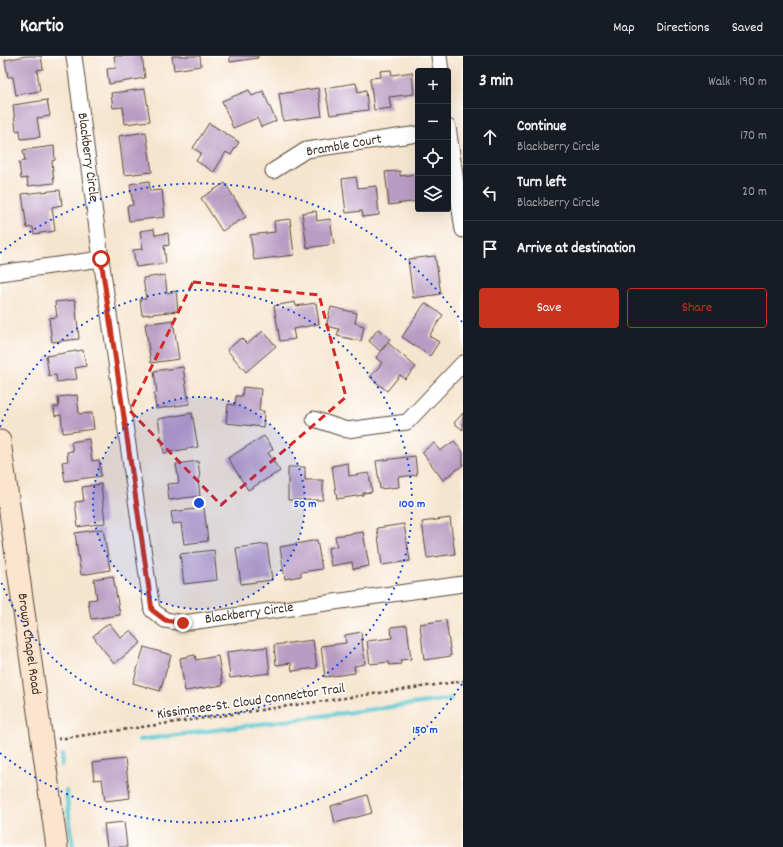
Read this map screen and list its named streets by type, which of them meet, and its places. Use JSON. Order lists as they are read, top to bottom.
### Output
{
  "streets": {
    "street": ["Bramble Court", "Blackberry Circle", "Brown Chapel Road"],
    "path": ["Kissimmee-St. Cloud Connector Trail"]
  },
  "crossings": [
    ["Brown Chapel Road", "Kissimmee-St. Cloud Connector Trail"]
  ],
  "page": {
    "header": "Kartio",
    "nav": ["Map", "Directions", "Saved"],
    "heading": ["3 min", "Walk · 190 m"],
    "map_buttons": ["+", "−"],
    "list": [
      ["Continue", "Blackberry Circle", "170 m"],
      ["Turn left", "Blackberry Circle", "20 m"],
      "Arrive at destination"
    ],
    "buttons": ["Save", "Share"]
  },
  "rings": ["50 m", "100 m", "150 m"]
}
